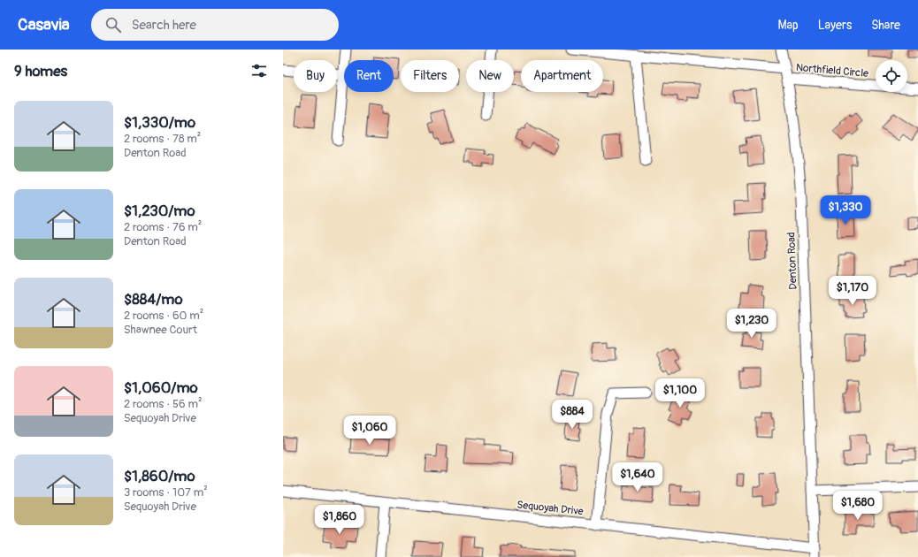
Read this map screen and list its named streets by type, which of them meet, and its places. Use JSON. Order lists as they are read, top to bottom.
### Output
{
  "streets": {
    "street": ["Northfield Circle", "Denton Road", "Sequoyah Drive"]
  },
  "crossings": [
    ["Northfield Circle", "Denton Road"],
    ["Denton Road", "Sequoyah Drive"]
  ],
  "page": {
    "header": "Casavia",
    "search": "Search here",
    "nav": ["Map", "Layers", "Share"],
    "heading": "9 homes",
    "chip": [
      "Buy",
      "Rent",
      "Filters",
      "New",
      "Apartment"
    ],
    "list": [
      {
        "name": "$1,330/mo",
        "note": "2 rooms · 78 m² · Denton Road"
      },
      {
        "name": "$1,230/mo",
        "note": "2 rooms · 76 m² · Denton Road"
      },
      {
        "name": "$884/mo",
        "note": "2 rooms · 60 m² · Shawnee Court"
      },
      {
        "name": "$1,060/mo",
        "note": "2 rooms · 56 m² · Sequoyah Drive"
      },
      {
        "name": "$1,860/mo",
        "note": "3 rooms · 107 m² · Sequoyah Drive"
      }
    ],
    "price": [
      "$1,330",
      "$1,170",
      "$1,230",
      "$1,100",
      "$884",
      "$1,060",
      "$1,640",
      "$1,680",
      "$1,860"
    ]
  }
}
